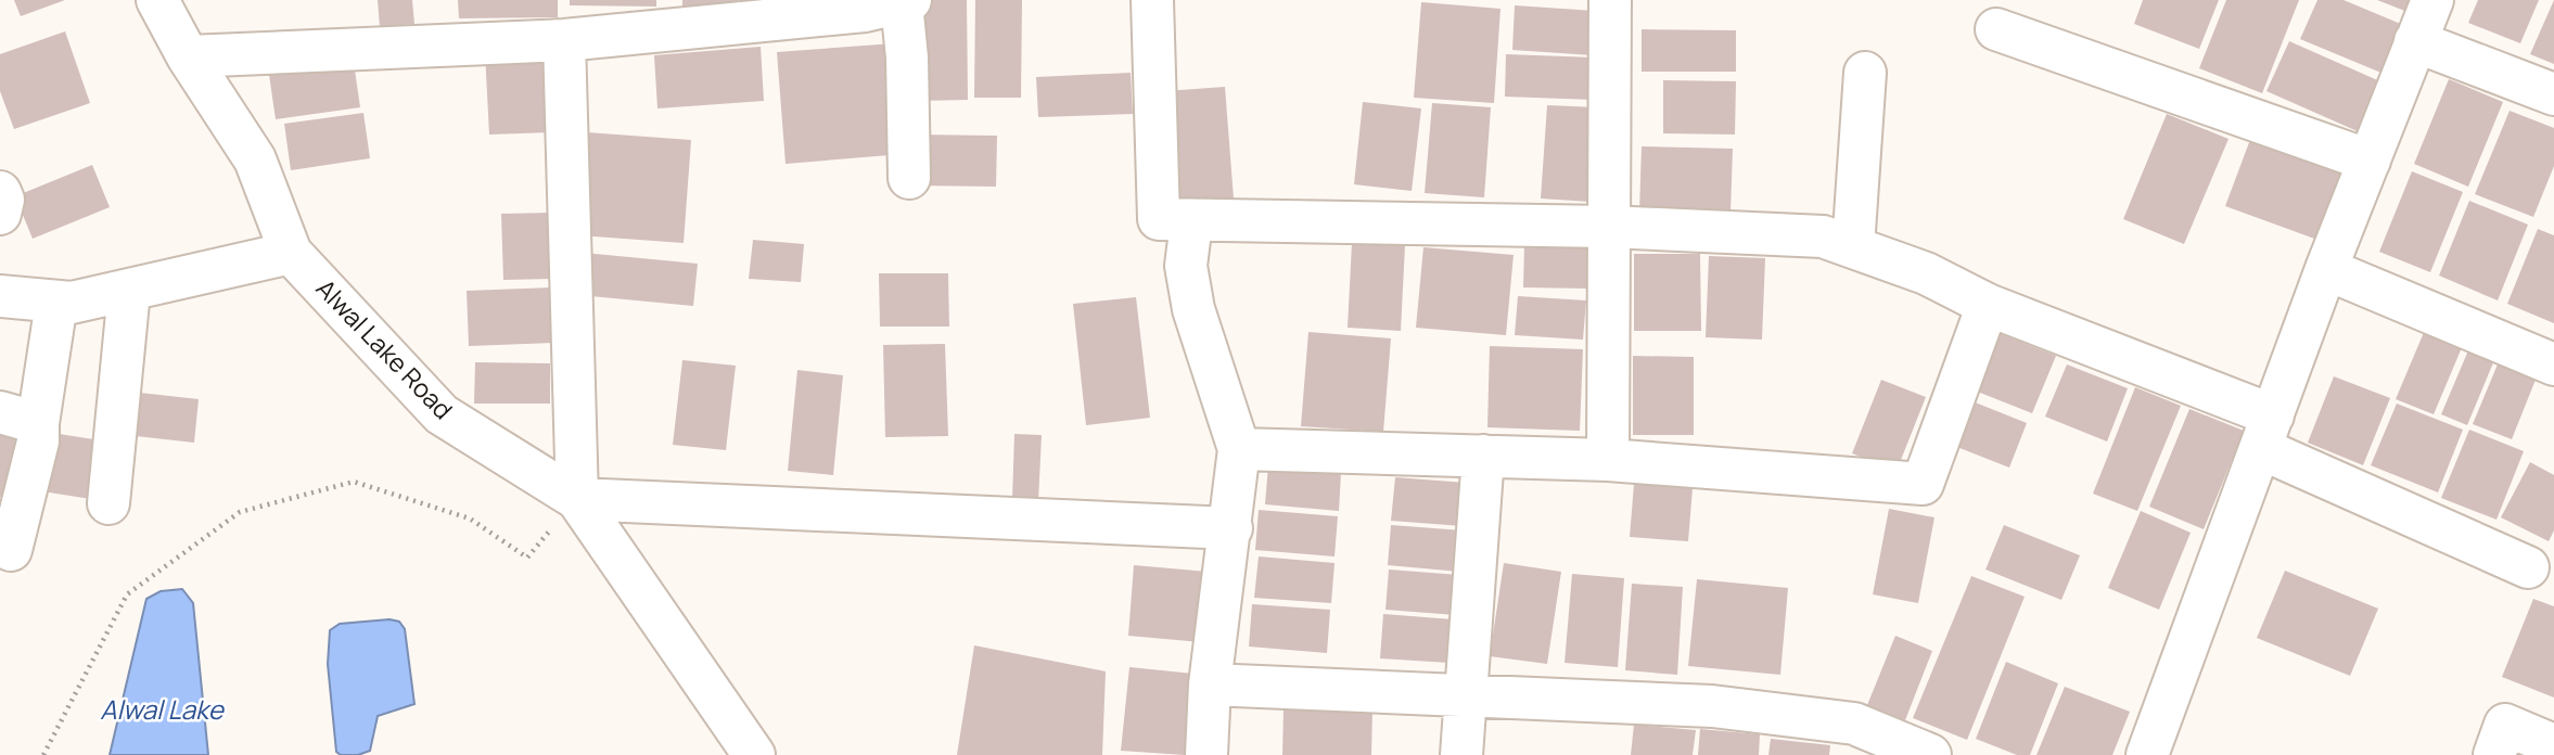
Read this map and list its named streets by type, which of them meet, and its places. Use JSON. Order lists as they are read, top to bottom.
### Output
{
  "streets": {
    "street": ["Alwal Lake Road"]
  },
  "water": ["Alwal Lake"]
}
